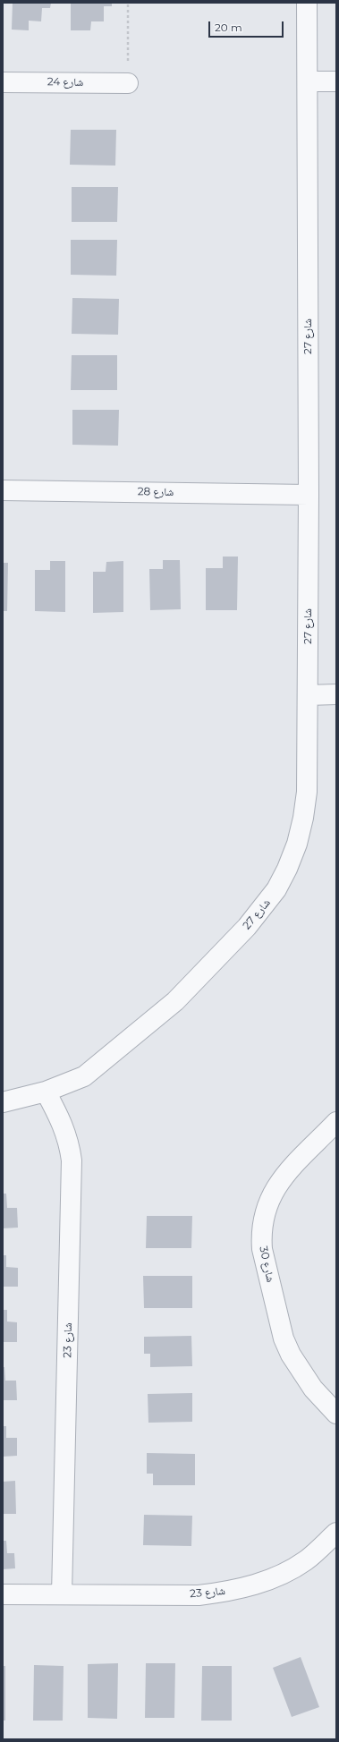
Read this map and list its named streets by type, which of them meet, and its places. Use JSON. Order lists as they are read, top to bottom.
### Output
{
  "streets": {
    "street": [
      "شارع 24",
      "شارع 27",
      "شارع 28",
      "شارع 30",
      "شارع 23"
    ]
  },
  "crossings": [
    ["شارع 27", "شارع 28"],
    ["شارع 27", "شارع 23"]
  ],
  "scale_bar": "20 m"
}
